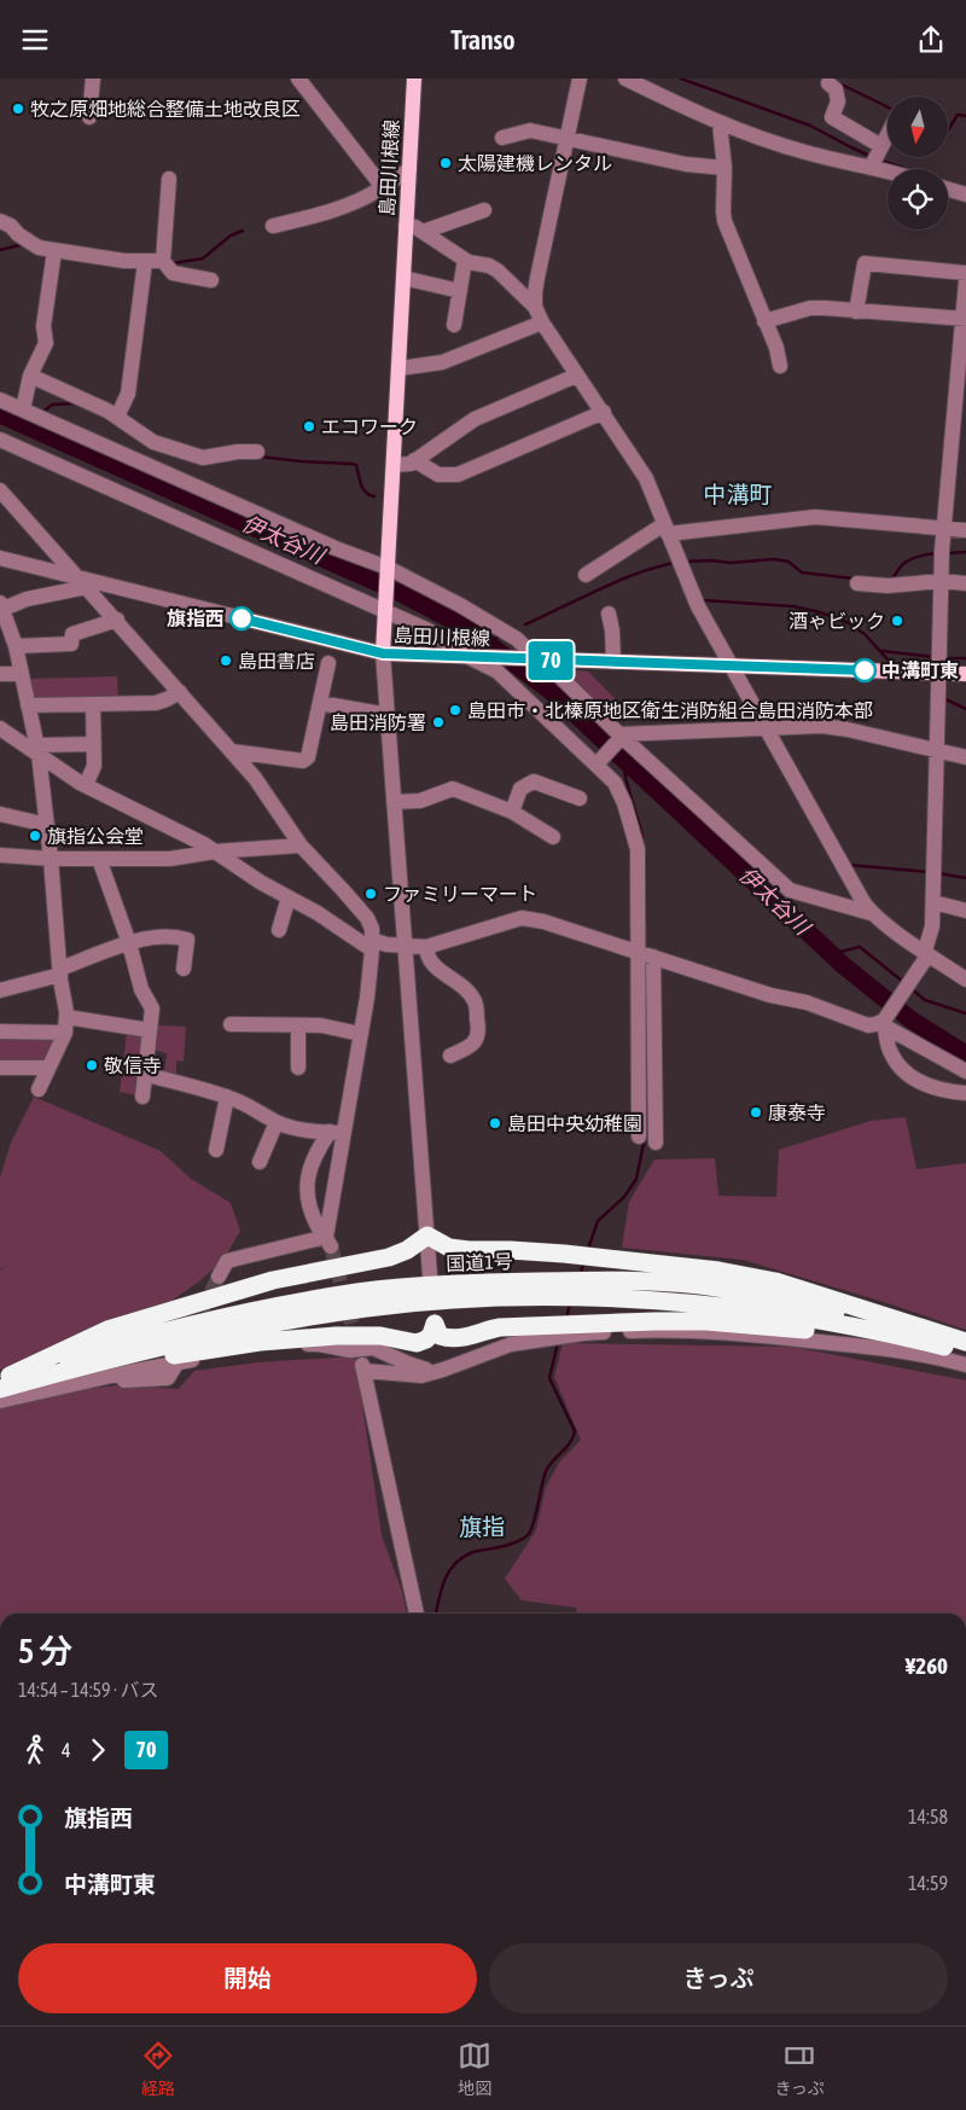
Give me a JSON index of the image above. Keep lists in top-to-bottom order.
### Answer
{
  "streets": {
    "highway": ["国道1号"],
    "main road": ["島田川根線"]
  },
  "districts": ["中溝町", "旗指"],
  "water": ["伊太谷川"],
  "places": [
    "牧之原畑地総合整備土地改良区",
    "太陽建機レンタル",
    "エコワーク",
    "旗指西",
    "酒ゃビック",
    "島田書店",
    "中溝町東",
    "島田市・北榛原地区衛生消防組合島田消防本部",
    "島田消防署",
    "旗指公会堂",
    "ファミリーマート",
    "敬信寺",
    "康泰寺",
    "島田中央幼稚園"
  ],
  "lines": ["bus line 70"],
  "north": "bottom",
  "page": {
    "header": "Transo",
    "on_map": "70",
    "heading": ["5 分", "14:54 – 14:59 · バス", "¥260"],
    "legs": ["4", "70"],
    "list": [
      {
        "name": "旗指西",
        "value": "14:58"
      },
      {
        "name": "中溝町東",
        "value": "14:59"
      }
    ],
    "buttons": ["開始", "きっぷ"],
    "tabs": ["経路", "地図", "きっぷ"]
  }
}
